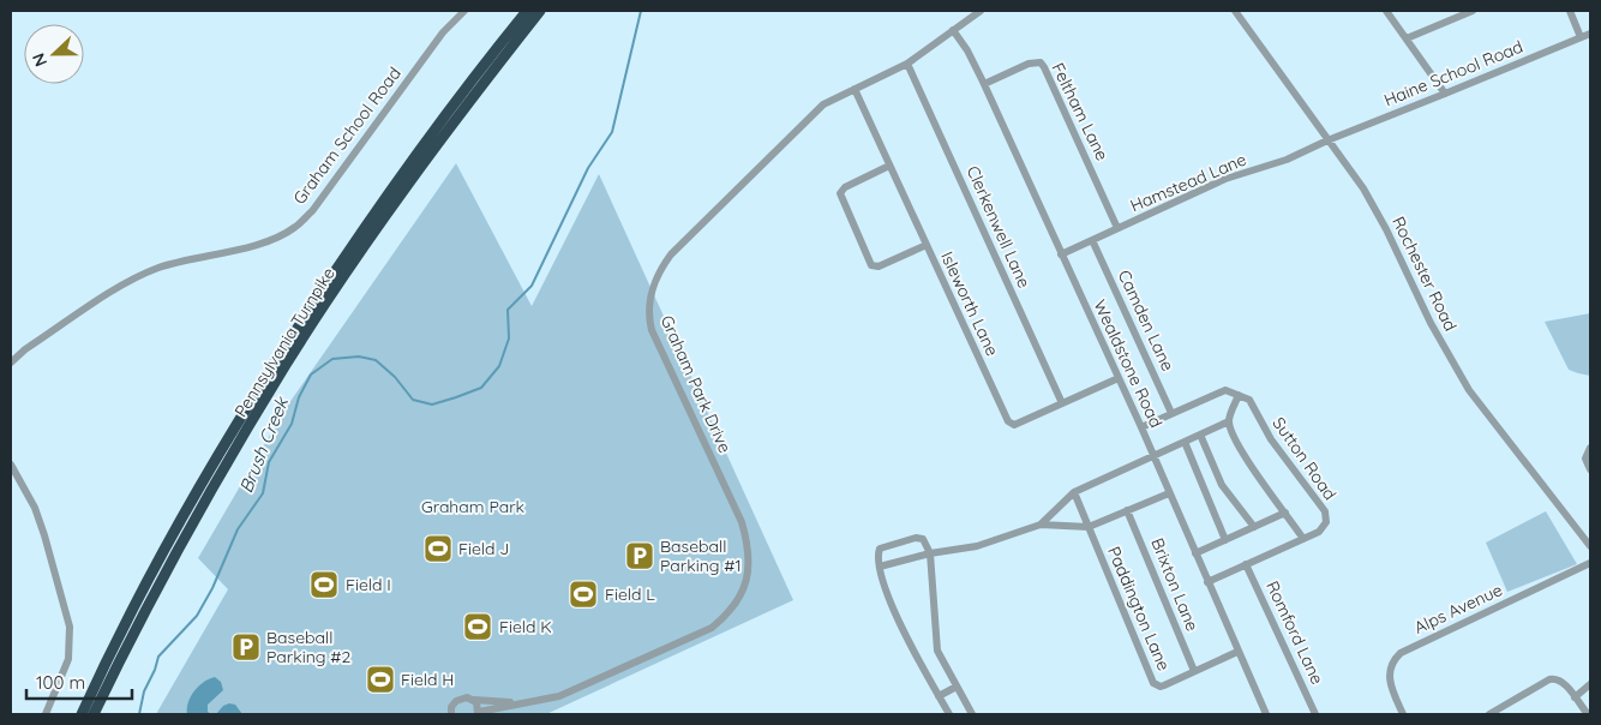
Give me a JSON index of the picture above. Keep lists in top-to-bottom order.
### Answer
{
  "streets": {
    "highway": ["Pennsylvania Turnpike"],
    "street": [
      "Haine School Road",
      "Feltham Lane",
      "Graham School Road",
      "Hamstead Lane",
      "Clerkenwell Lane",
      "Rochester Road",
      "Isleworth Lane",
      "Camden Lane",
      "Wealdstone Road",
      "Graham Park Drive",
      "Sutton Road",
      "Brixton Lane",
      "Paddington Lane",
      "Alps Avenue",
      "Romford Lane"
    ]
  },
  "crossings": [
    ["Haine School Road", "Hamstead Lane"],
    ["Haine School Road", "Rochester Road"],
    ["Feltham Lane", "Hamstead Lane"],
    ["Feltham Lane", "Wealdstone Road"],
    ["Hamstead Lane", "Rochester Road"],
    ["Hamstead Lane", "Camden Lane"],
    ["Hamstead Lane", "Wealdstone Road"],
    ["Clerkenwell Lane", "Isleworth Lane"],
    ["Clerkenwell Lane", "Graham Park Drive"],
    ["Isleworth Lane", "Wealdstone Road"],
    ["Isleworth Lane", "Graham Park Drive"],
    ["Wealdstone Road", "Graham Park Drive"],
    ["Wealdstone Road", "Sutton Road"],
    ["Wealdstone Road", "Paddington Lane"],
    ["Sutton Road", "Romford Lane"],
    ["Brixton Lane", "Paddington Lane"]
  ],
  "water": ["Brush Creek"],
  "parks": ["Graham Park"],
  "places": {
    "sports": [
      "Field J",
      "Field I",
      "Field L",
      "Field K",
      "Field H"
    ],
    "parking": ["Baseball Parking #1", "Baseball Parking #2"]
  },
  "scale_bar": "100 m",
  "north": "left"
}
